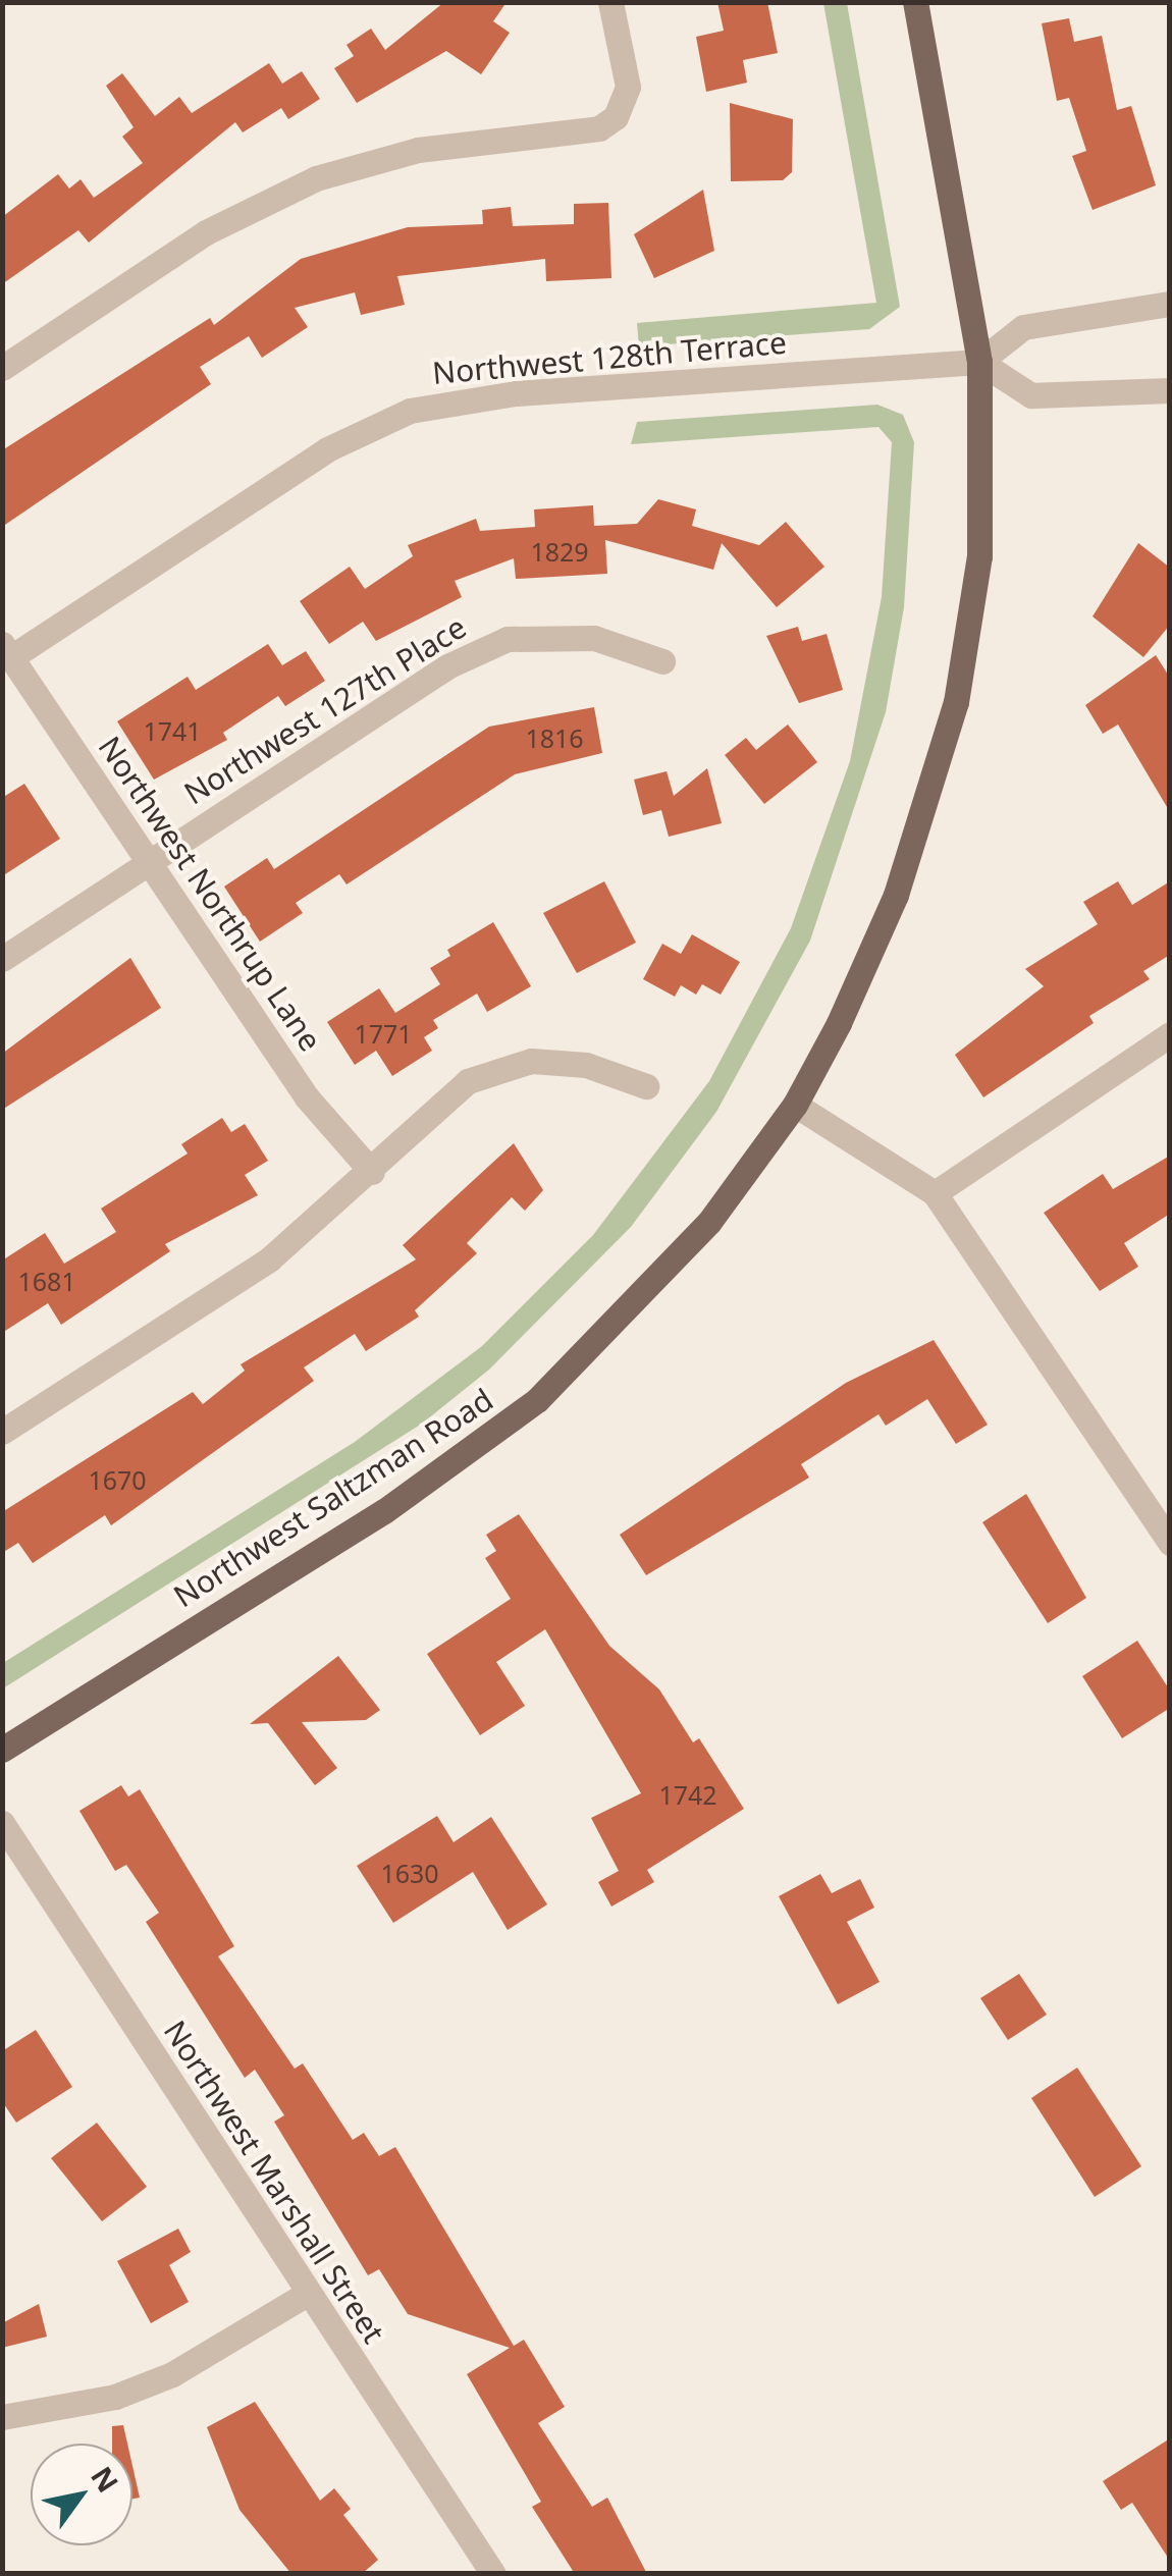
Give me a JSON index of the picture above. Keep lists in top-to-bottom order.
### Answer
{
  "streets": {
    "main road": ["Northwest Saltzman Road"],
    "street": [
      "Northwest 128th Terrace",
      "Northwest 127th Place",
      "Northwest Northrup Lane",
      "Northwest Marshall Street"
    ]
  },
  "crossings": [
    ["Northwest 128th Terrace", "Northwest Northrup Lane"],
    ["Northwest 128th Terrace", "Northwest Saltzman Road"],
    ["Northwest 127th Place", "Northwest Northrup Lane"]
  ],
  "house_numbers": [
    "1829",
    "1741",
    "1816",
    "1771",
    "1681",
    "1670",
    "1742",
    "1630"
  ],
  "north": "top right"
}
